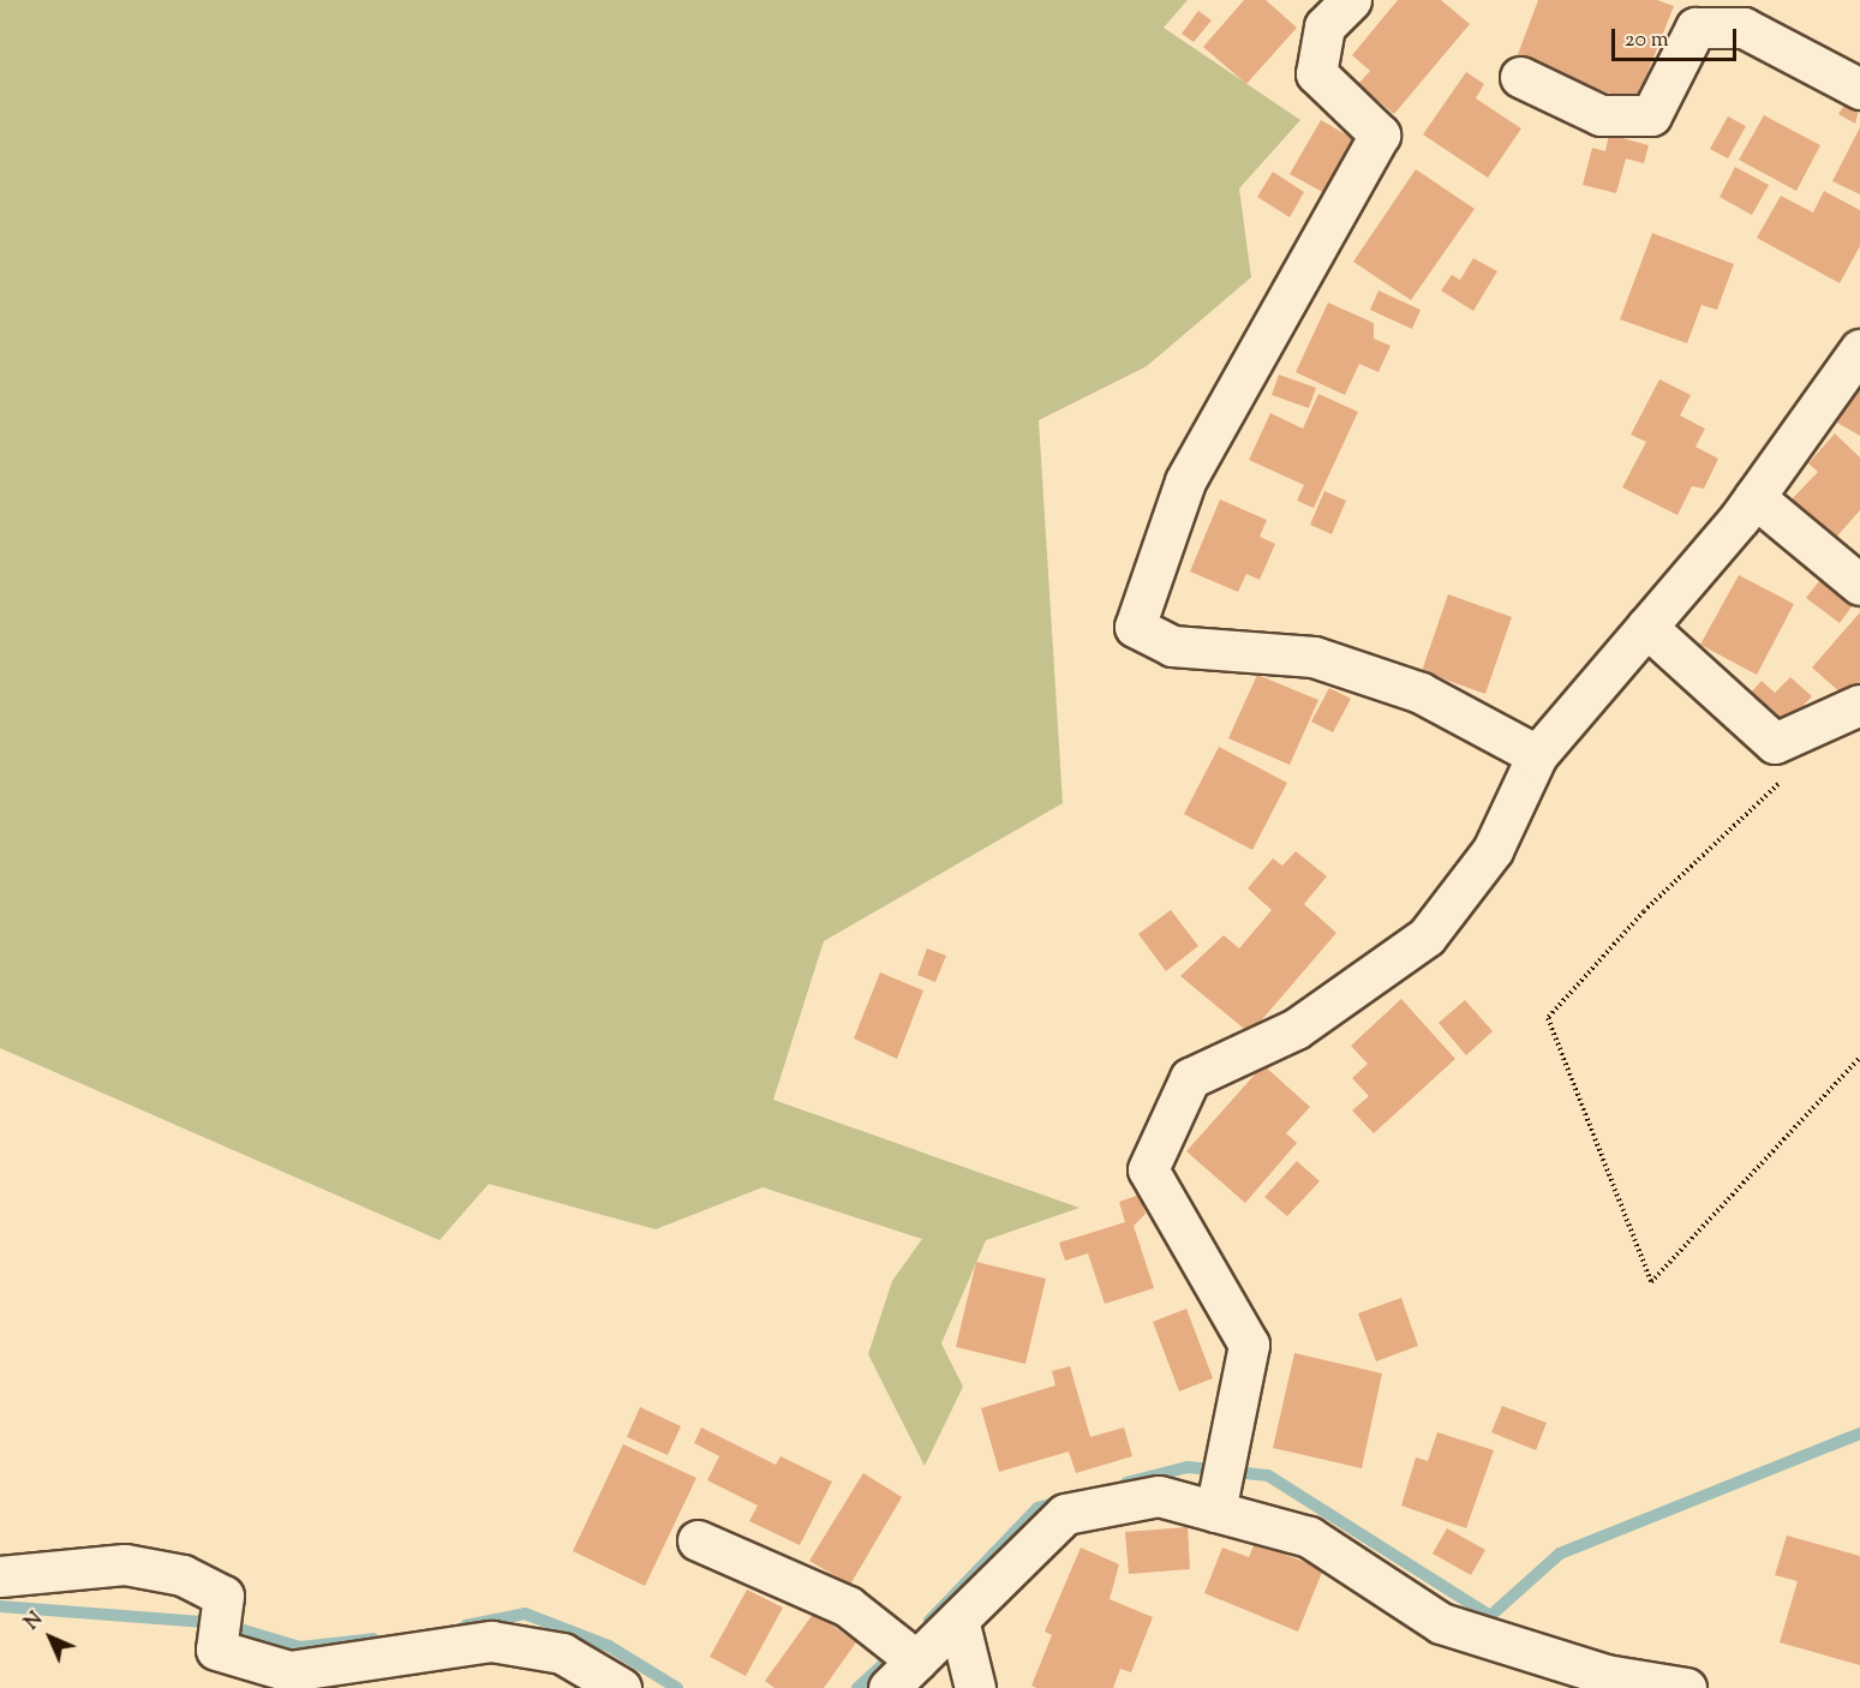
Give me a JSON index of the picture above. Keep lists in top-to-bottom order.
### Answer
{
  "scale_bar": "20 m",
  "north": "top left"
}
